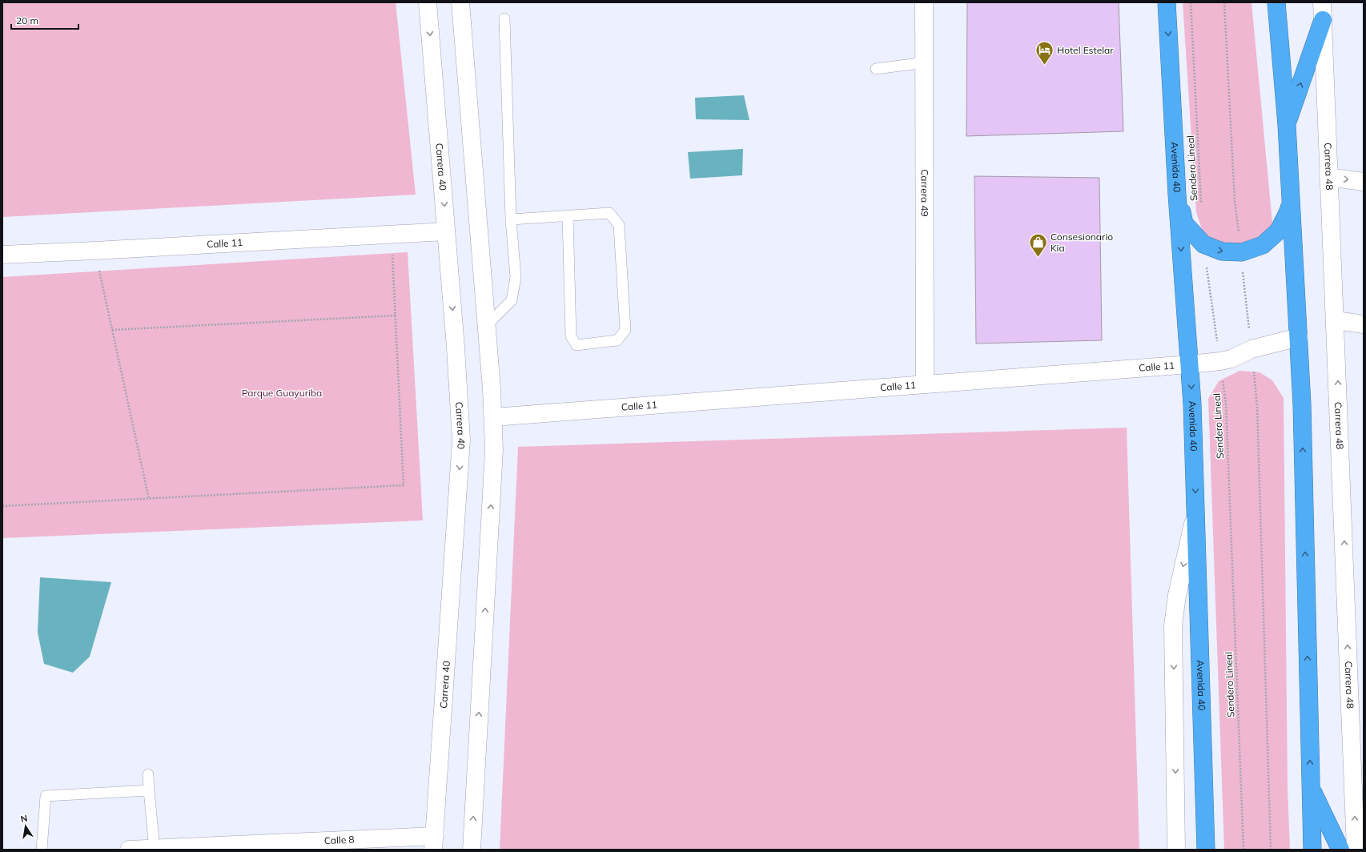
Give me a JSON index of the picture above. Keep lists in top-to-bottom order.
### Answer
{
  "streets": {
    "highway": ["Avenida 40"],
    "street": [
      "Carrera 48",
      "Carrera 40",
      "Carrera 49",
      "Calle 11",
      "Calle 8"
    ],
    "path": ["Sendero Lineal"]
  },
  "crossings": [
    ["Avenida 40", "Calle 11"],
    ["Carrera 40", "Calle 11"],
    ["Carrera 40", "Calle 8"],
    ["Sendero Lineal", "Calle 11"],
    ["Carrera 49", "Calle 11"]
  ],
  "one_way": ["Carrera 48"],
  "parks": ["Parque Guayuriba"],
  "places": {
    "hotel": ["Hotel Estelar"],
    "shop": ["Consesionario Kia"]
  },
  "scale_bar": "20 m",
  "north": "top"
}
